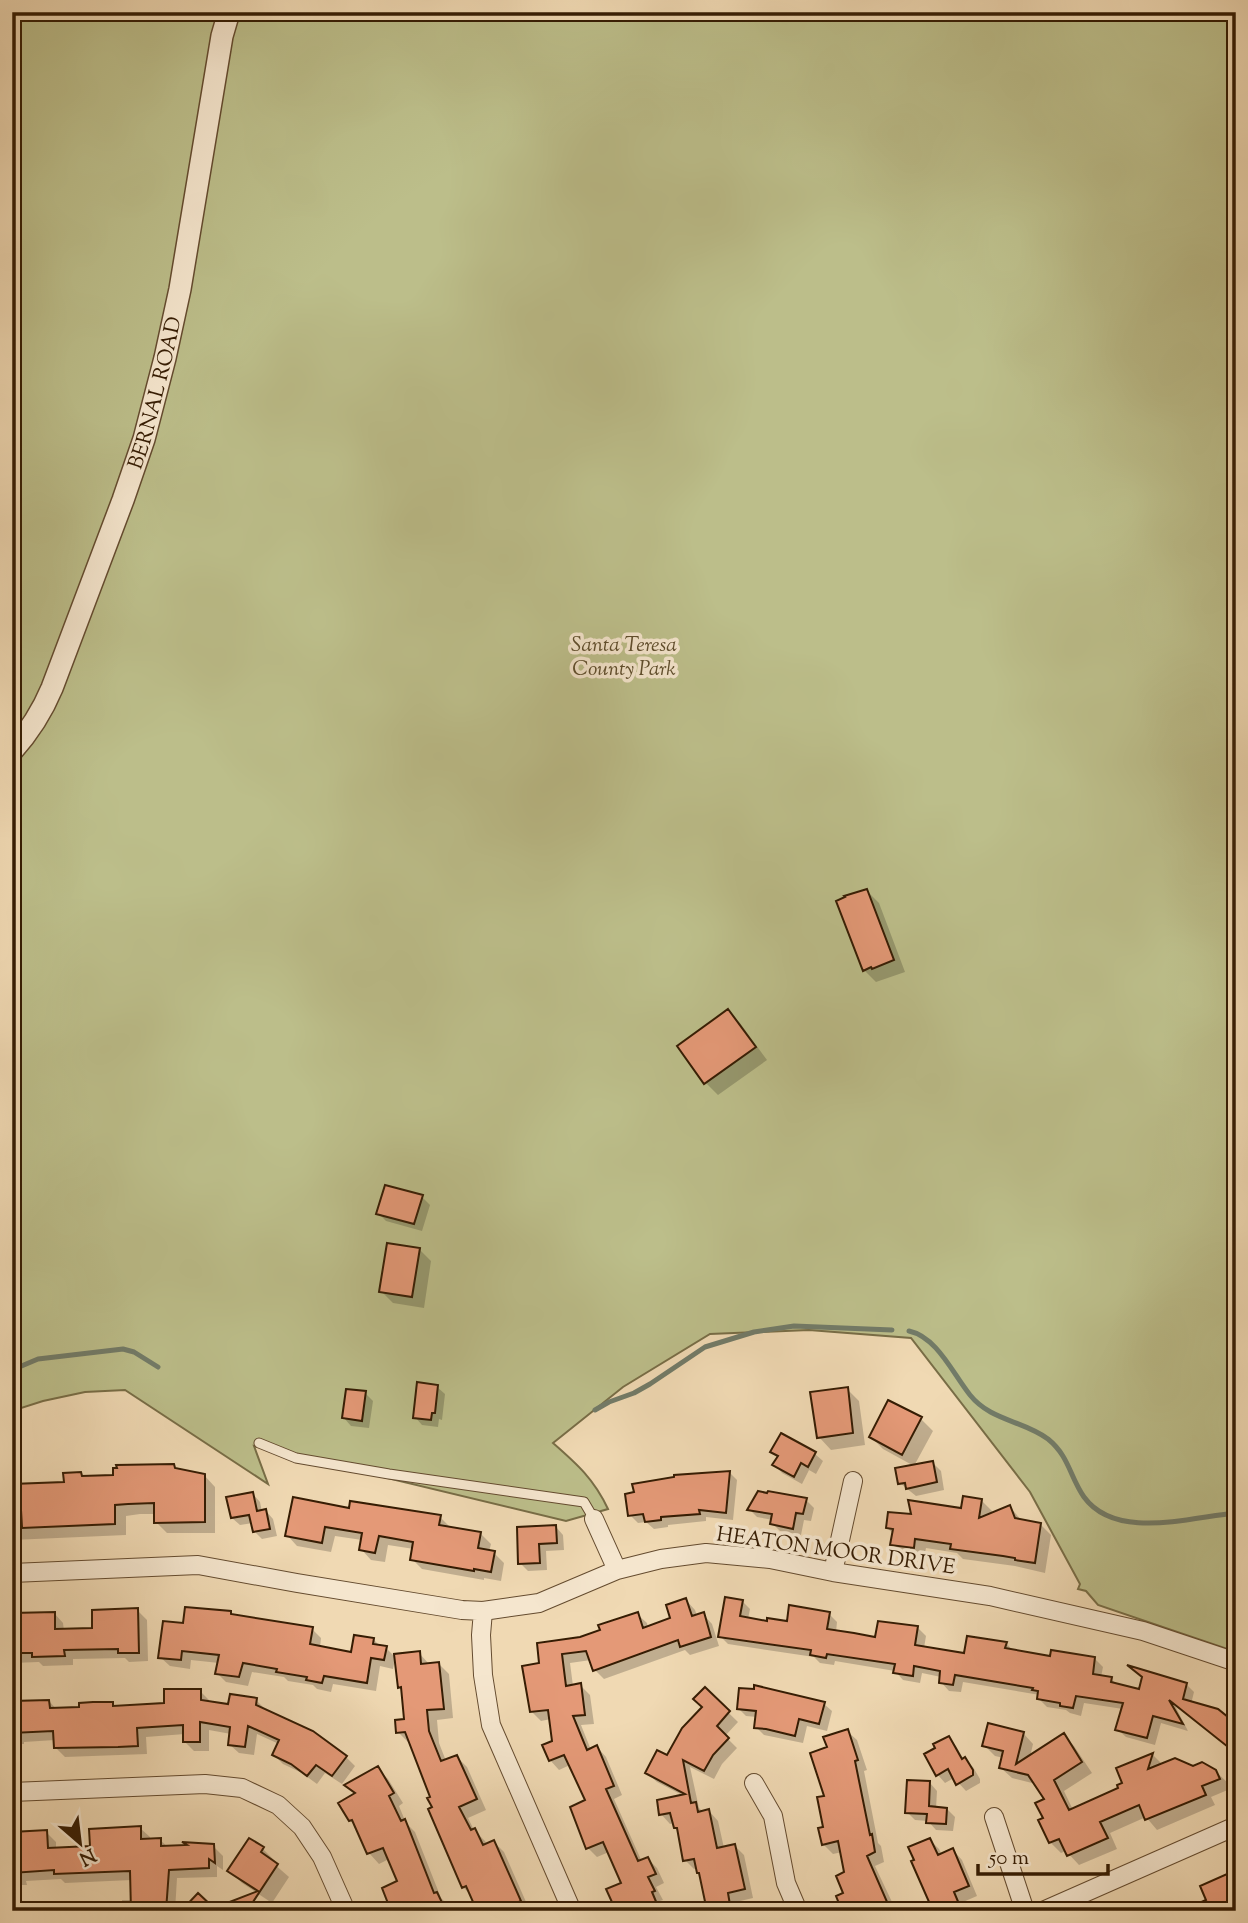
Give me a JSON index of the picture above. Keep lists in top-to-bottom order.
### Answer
{
  "streets": {
    "street": ["BERNAL ROAD", "HEATON MOOR DRIVE"]
  },
  "parks": ["Santa Teresa County Park"],
  "scale_bar": "50 m",
  "north": "bottom right"
}
